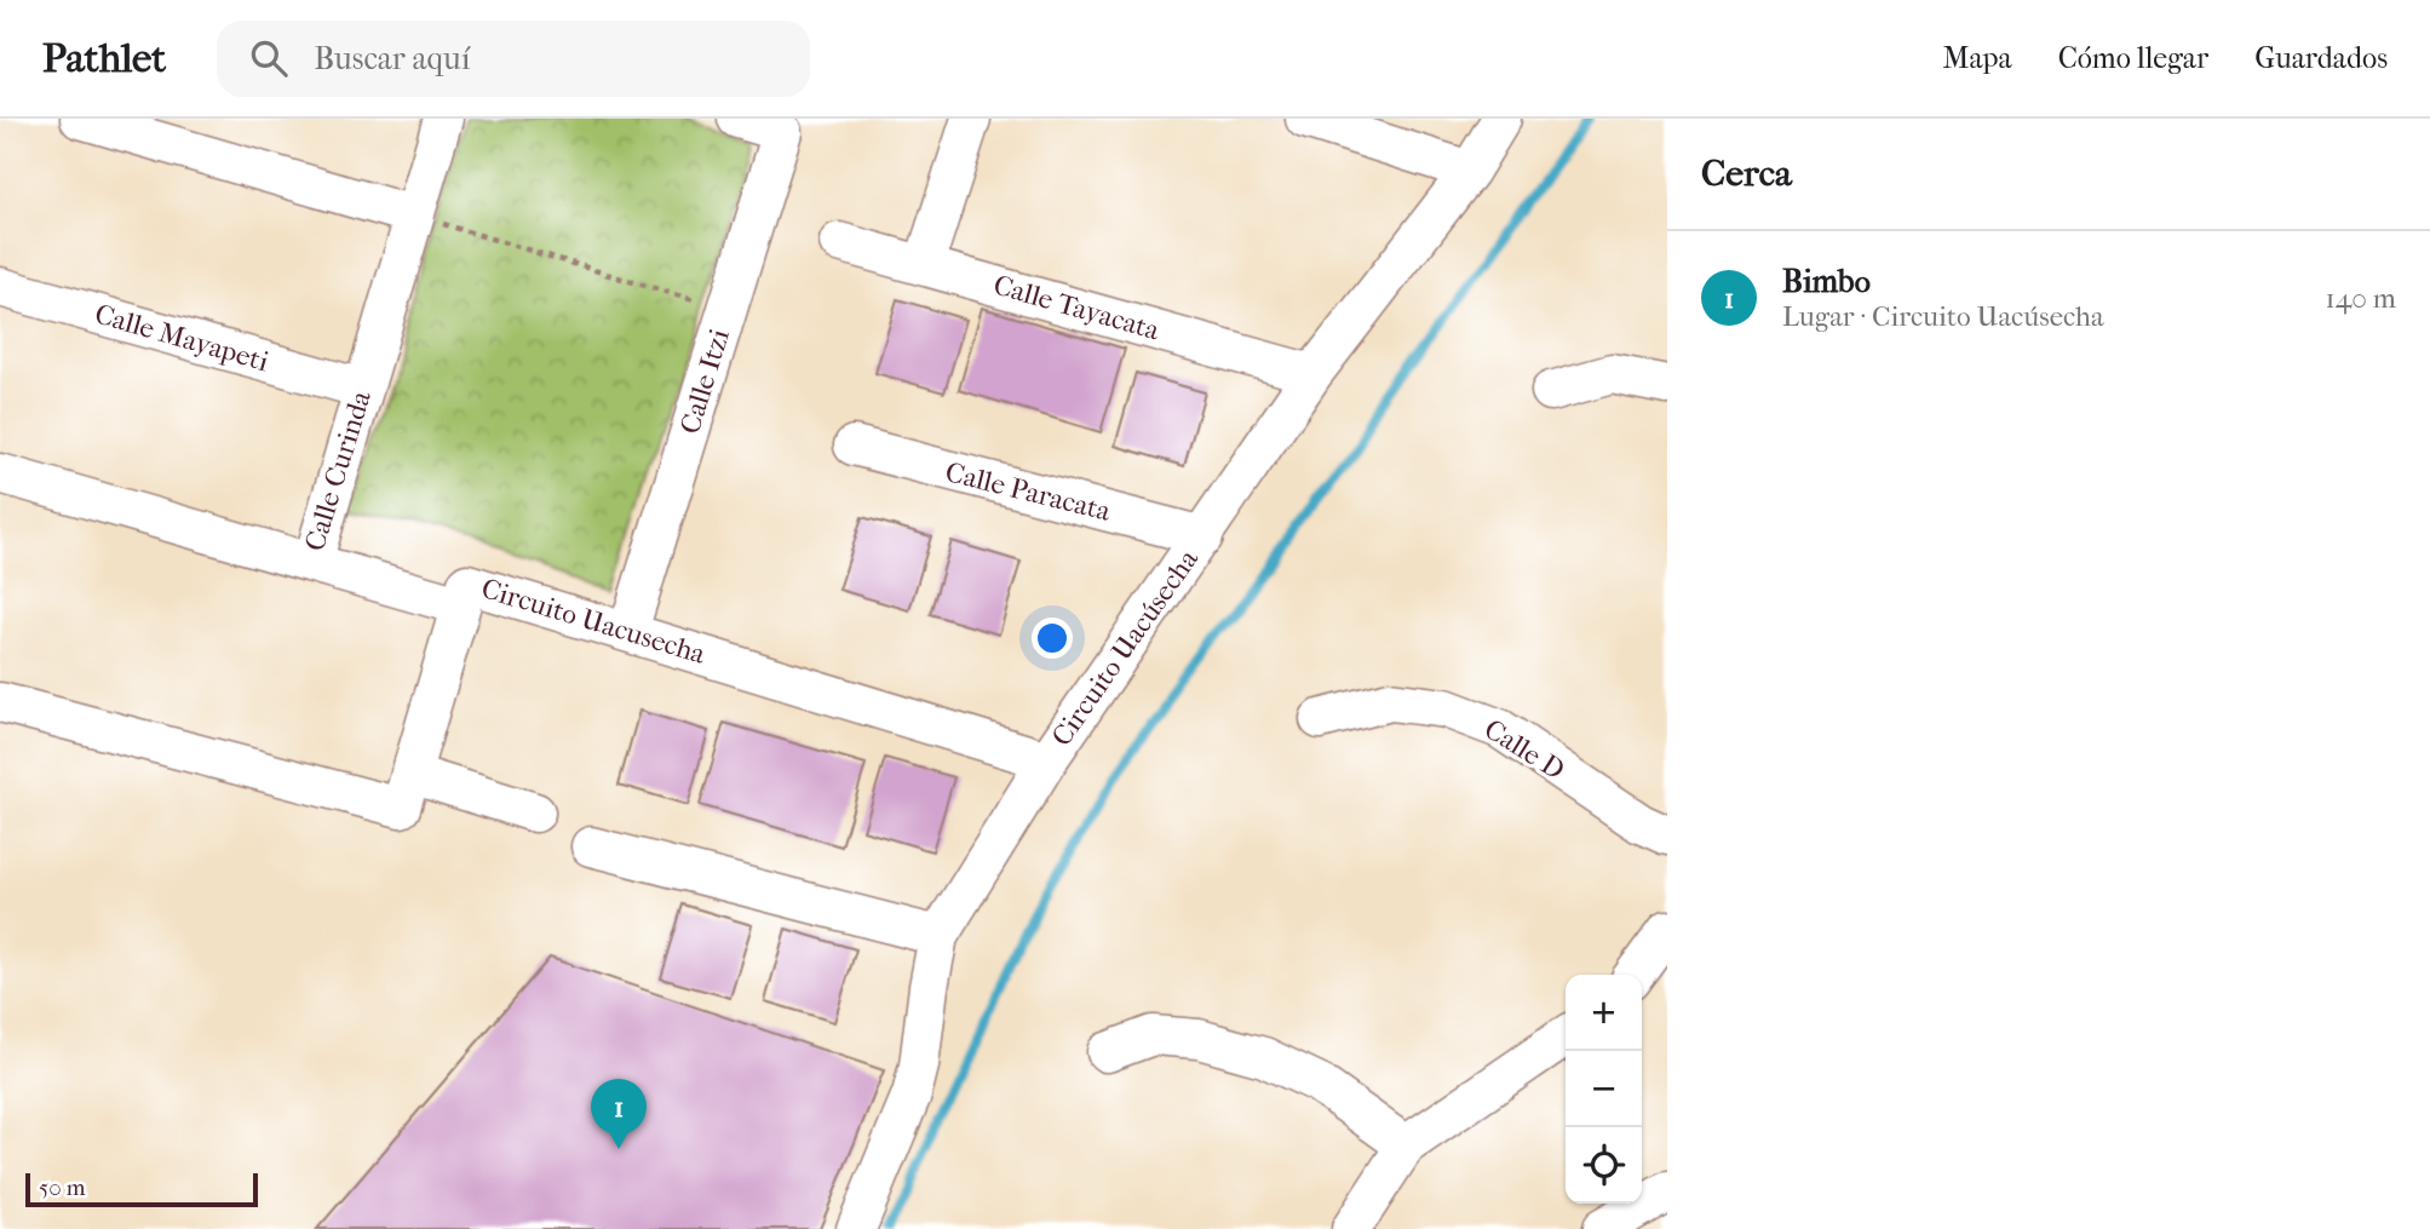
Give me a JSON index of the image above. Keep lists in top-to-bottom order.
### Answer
{
  "streets": {
    "street": [
      "Calle Tayacata",
      "Calle Mayapeti",
      "Calle Itzi",
      "Calle Curinda",
      "Calle Paracata",
      "Circuito Uacusecha",
      "Circuito Uacúsecha",
      "Calle D"
    ]
  },
  "crossings": [
    ["Calle Tayacata", "Circuito Uacúsecha"],
    ["Calle Mayapeti", "Calle Curinda"],
    ["Calle Itzi", "Circuito Uacusecha"],
    ["Calle Paracata", "Circuito Uacúsecha"],
    ["Circuito Uacusecha", "Circuito Uacúsecha"]
  ],
  "scale_bar": "50 m",
  "page": {
    "header": "Pathlet",
    "search": "Buscar aquí",
    "nav": ["Mapa", "Cómo llegar", "Guardados"],
    "heading": "Cerca",
    "list": [
      {
        "mark": "1",
        "name": "Bimbo",
        "note": "Lugar · Circuito Uacúsecha",
        "value": "140 m"
      }
    ],
    "map_buttons": ["+", "−"],
    "pins": "1",
    "scale": "50 m"
  }
}
